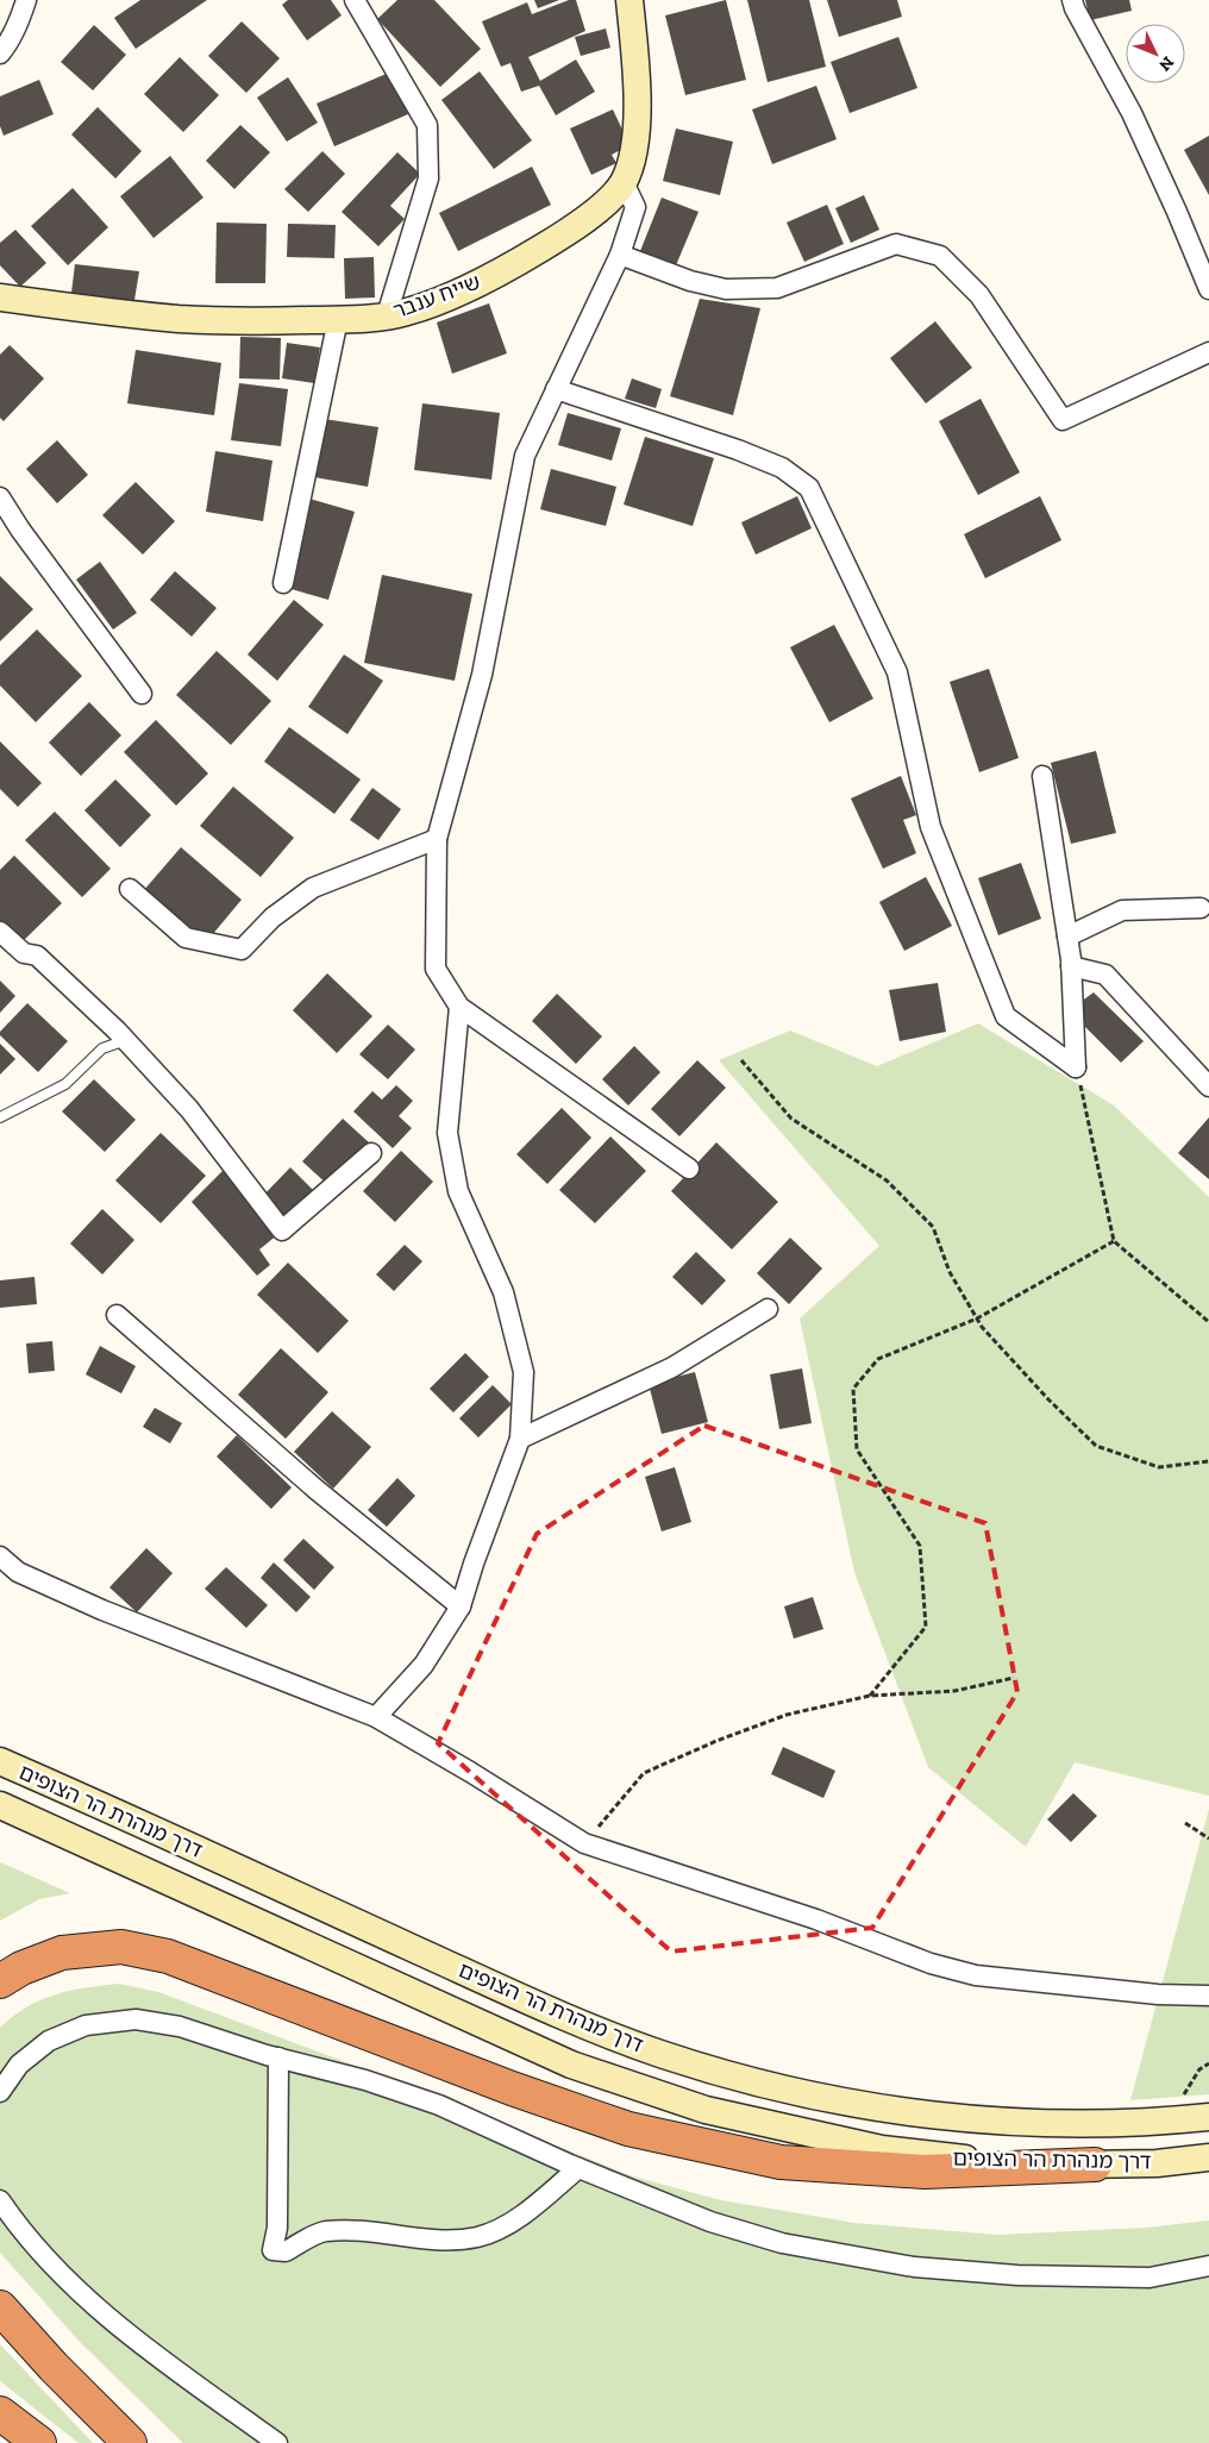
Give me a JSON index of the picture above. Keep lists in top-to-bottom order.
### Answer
{
  "streets": {
    "main road": ["שייח ענבר", "דרך מנהרת הר הצופים"]
  },
  "north": "bottom right"
}
